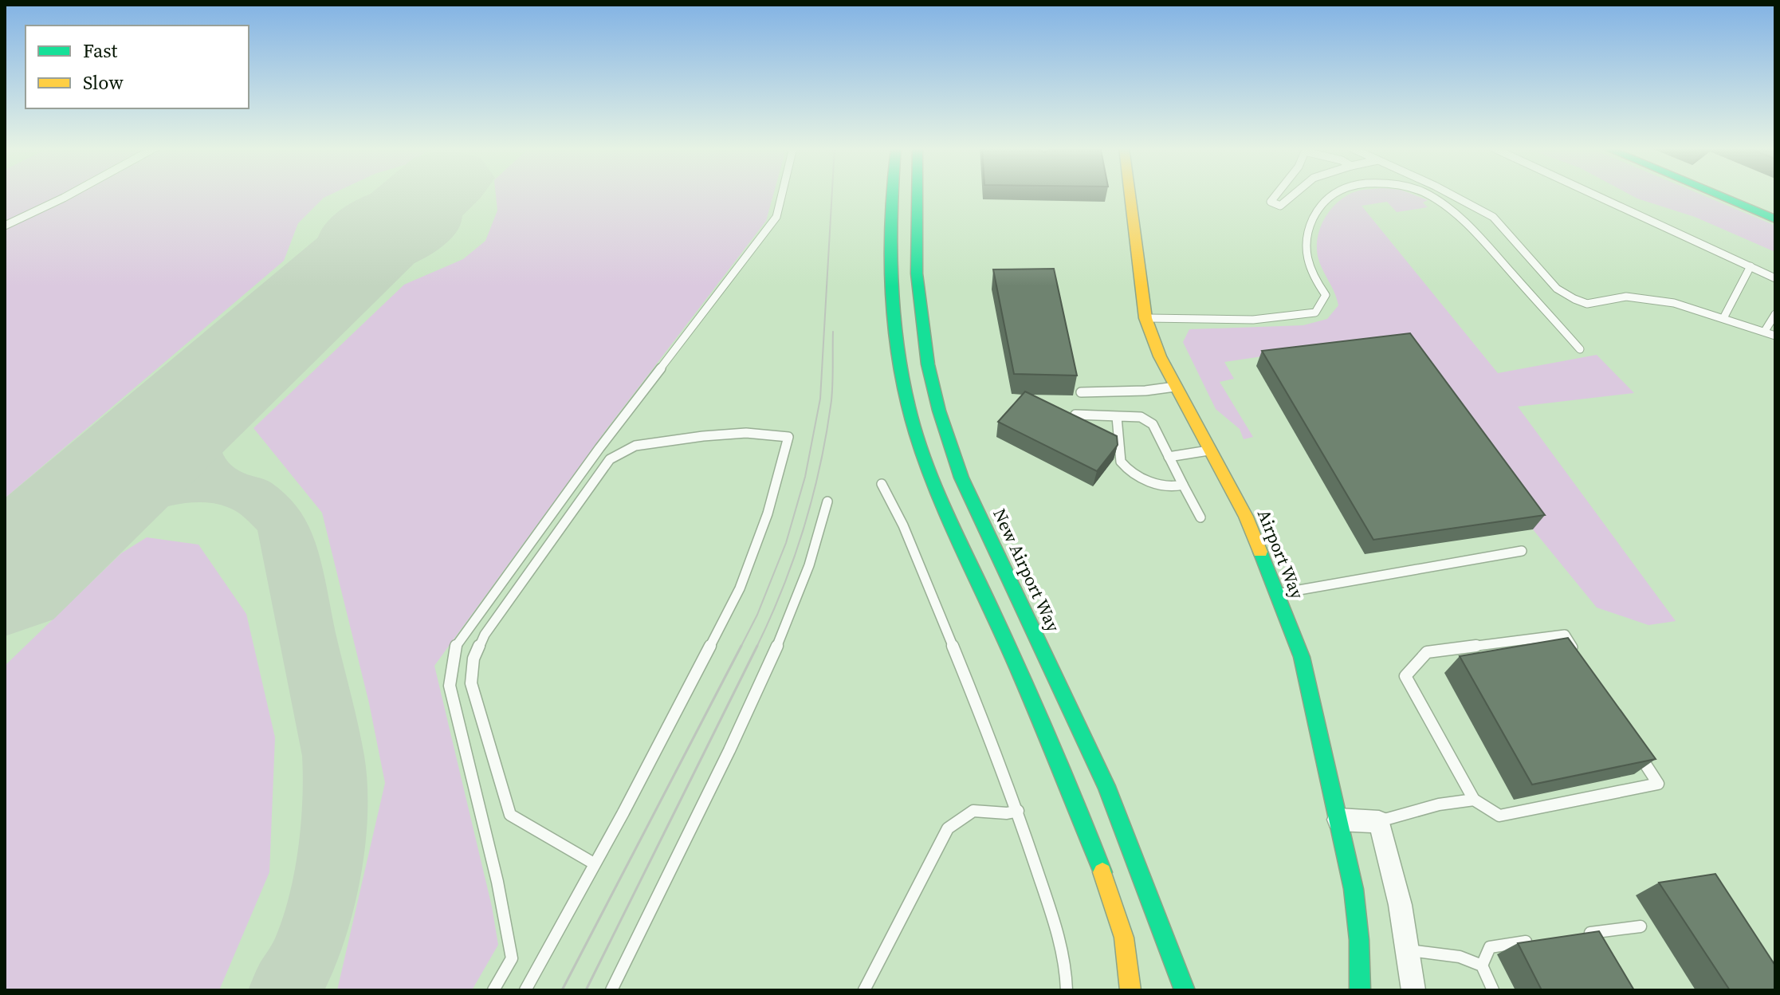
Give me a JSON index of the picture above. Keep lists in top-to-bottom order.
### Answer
{
  "streets": {
    "main road": ["Airport Way", "New Airport Way"]
  },
  "legend": ["Fast", "Slow"]
}
